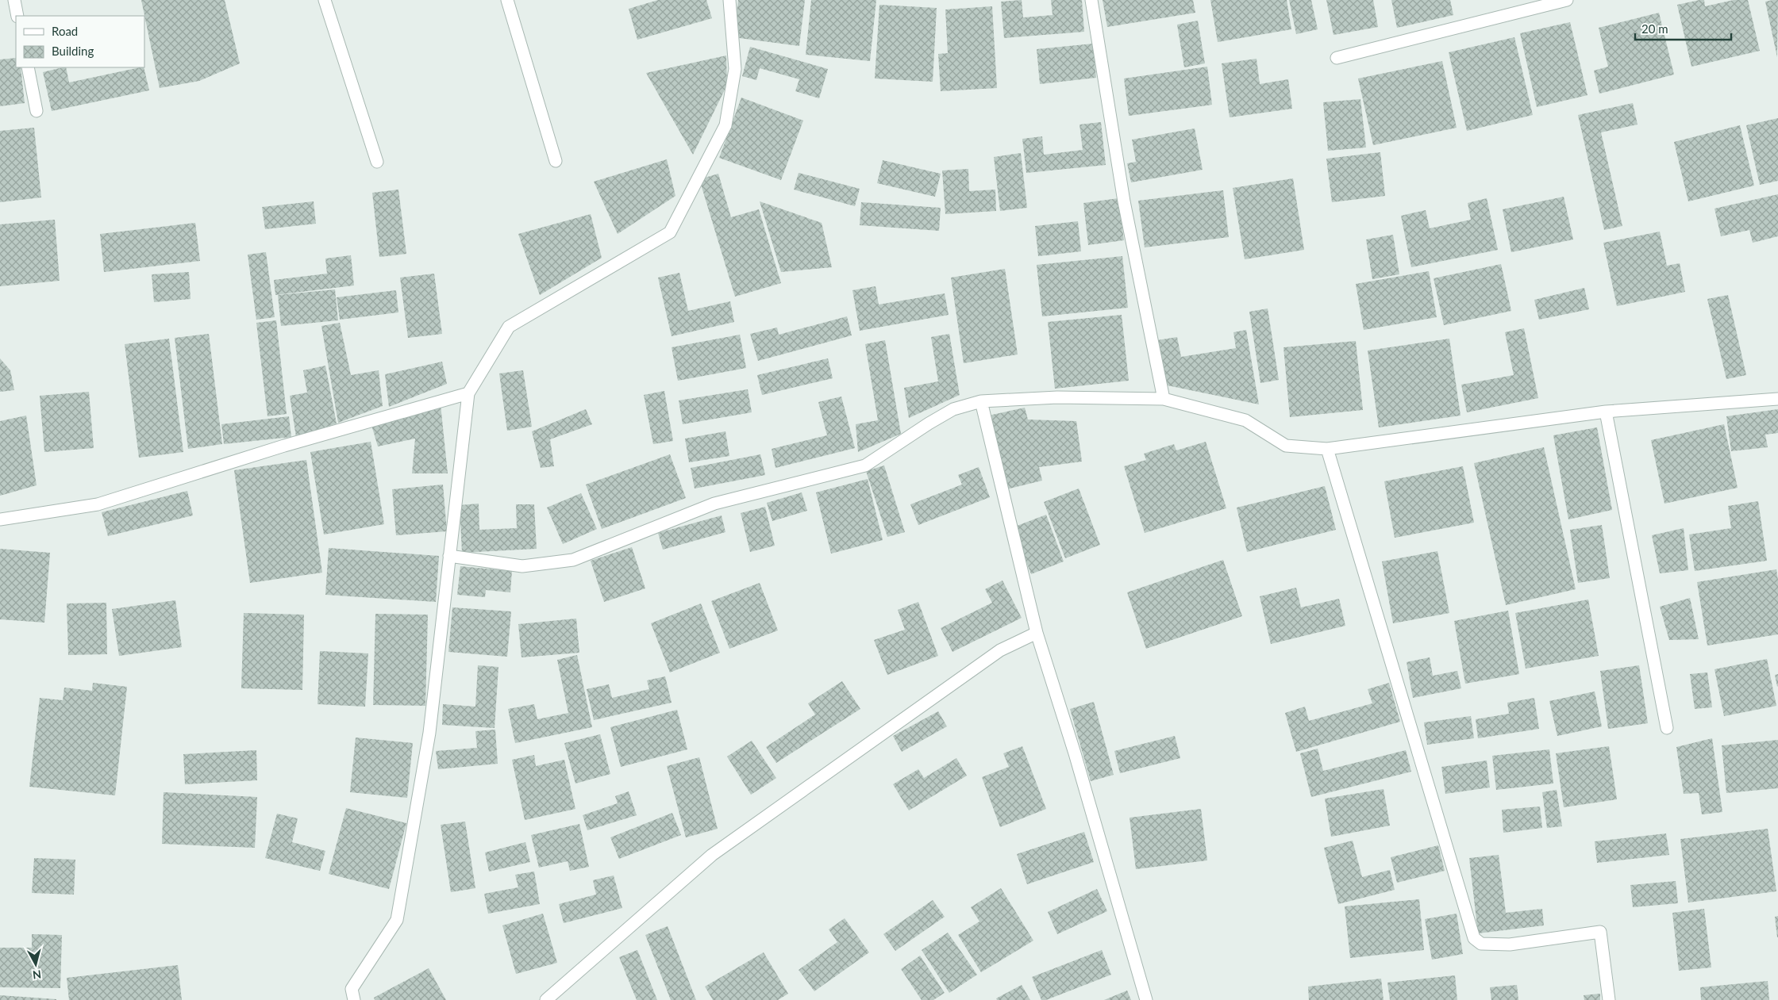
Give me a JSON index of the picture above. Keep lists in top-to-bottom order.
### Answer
{
  "legend": ["Road", "Building"],
  "scale_bar": "20 m",
  "north": "bottom"
}
